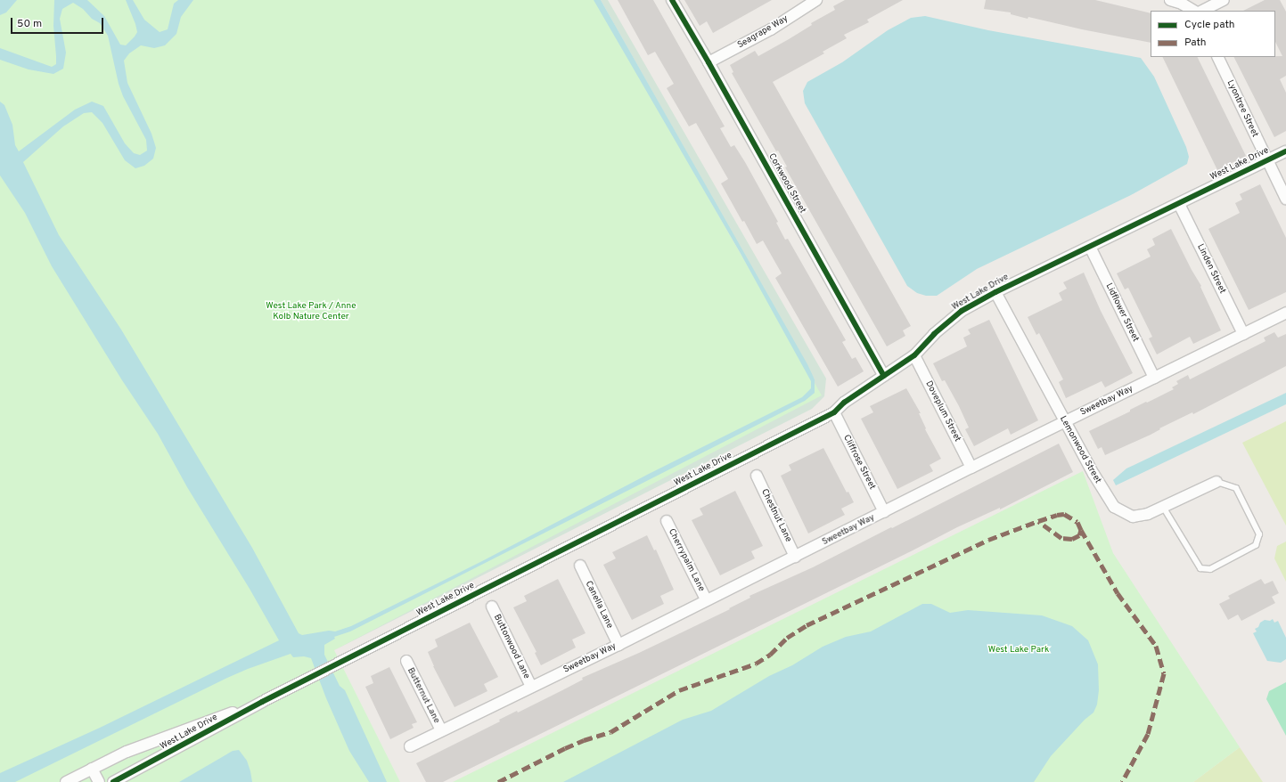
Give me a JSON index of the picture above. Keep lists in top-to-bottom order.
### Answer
{
  "streets": {
    "street": [
      "Seagrape Way",
      "Lyontree Street",
      "West Lake Drive",
      "Corkwood Street",
      "Linden Street",
      "Lidflower Street",
      "Sweetbay Way",
      "Doveplum Street",
      "Lemonwood Street",
      "Cliffrose Street",
      "Chestnut Lane",
      "Cherrypalm Lane",
      "Canella Lane",
      "Buttonwood Lane",
      "Butternut Lane"
    ]
  },
  "crossings": [
    ["Seagrape Way", "Corkwood Street"],
    ["Lyontree Street", "West Lake Drive"],
    ["West Lake Drive", "Corkwood Street"],
    ["West Lake Drive", "Linden Street"],
    ["West Lake Drive", "Lidflower Street"],
    ["West Lake Drive", "Doveplum Street"],
    ["West Lake Drive", "Lemonwood Street"],
    ["West Lake Drive", "Cliffrose Street"],
    ["Linden Street", "Sweetbay Way"],
    ["Lidflower Street", "Sweetbay Way"],
    ["Sweetbay Way", "Doveplum Street"],
    ["Sweetbay Way", "Lemonwood Street"],
    ["Sweetbay Way", "Cliffrose Street"],
    ["Sweetbay Way", "Chestnut Lane"],
    ["Sweetbay Way", "Cherrypalm Lane"],
    ["Sweetbay Way", "Canella Lane"],
    ["Sweetbay Way", "Buttonwood Lane"],
    ["Sweetbay Way", "Butternut Lane"]
  ],
  "parks": ["West Lake Park / Anne Kolb Nature Center", "West Lake Park"],
  "legend": ["Cycle path", "Path"],
  "scale_bar": "50 m"
}
